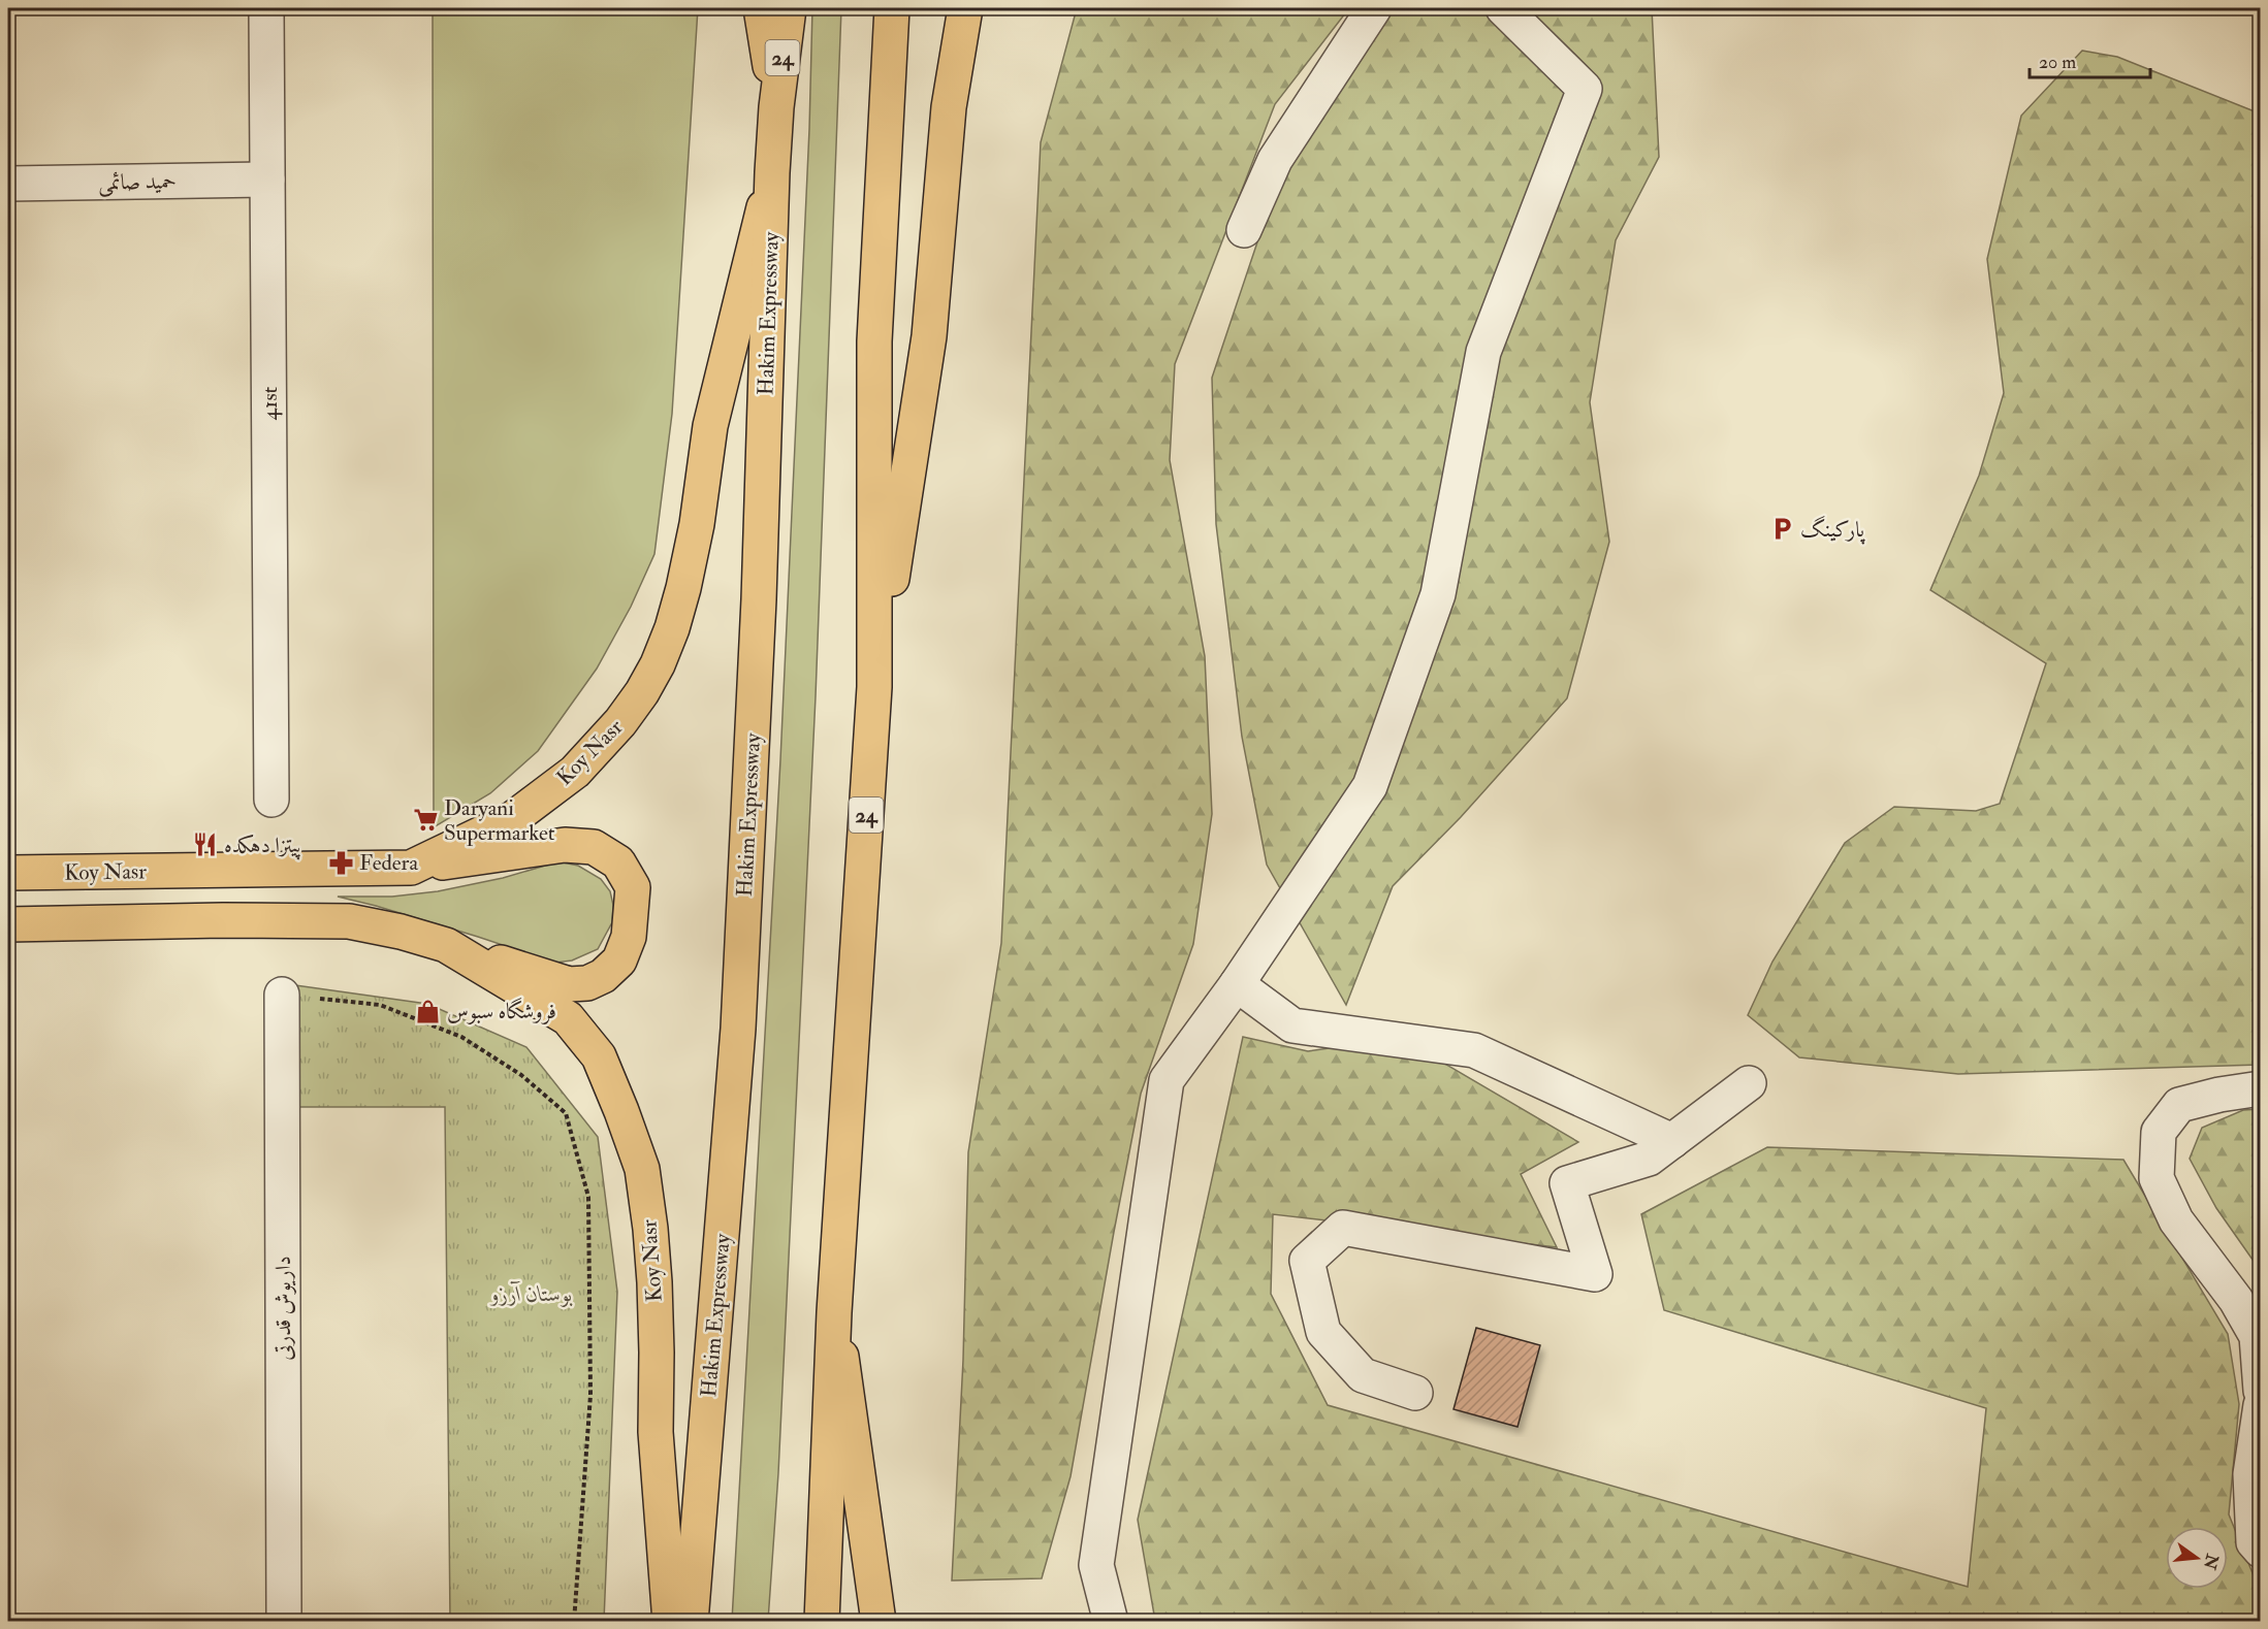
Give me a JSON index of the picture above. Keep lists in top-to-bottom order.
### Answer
{
  "streets": {
    "main road": ["24", "Hakim Expressway", "Koy Nasr"],
    "street": ["حمید صائمی", "41st", "داریوش قدرتی"]
  },
  "crossings": [
    ["حمید صائمی", "41st"],
    ["Hakim Expressway", "Koy Nasr"]
  ],
  "parks": ["بوستان آرزو"],
  "places": {
    "parking": ["پارکینگ"],
    "supermarket": ["Daryani Supermarket"],
    "restaurant": ["پیتزا دهکده"],
    "pharmacy": ["Federa"],
    "shop": ["فروشگاه سبوس"]
  },
  "scale_bar": "20 m",
  "north": "right"
}
